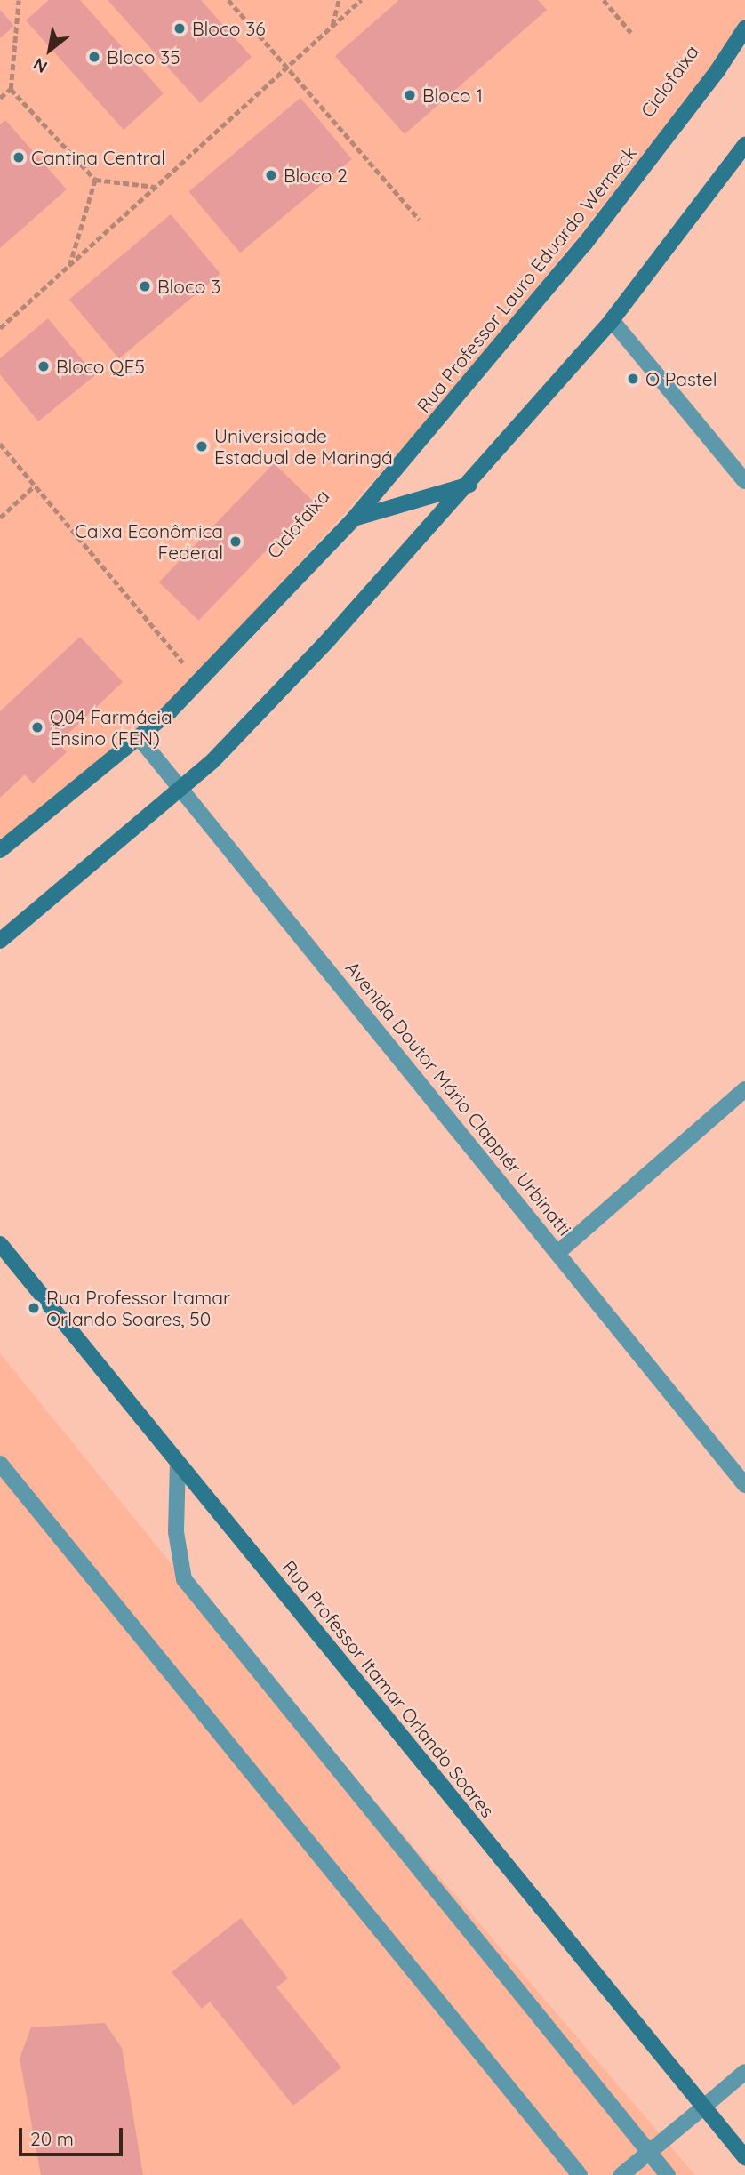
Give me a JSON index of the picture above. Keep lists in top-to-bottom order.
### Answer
{
  "streets": {
    "main road": ["Rua Professor Lauro Eduardo Werneck", "Rua Professor Itamar Orlando Soares"],
    "street": ["Avenida Doutor Mário Clappiér Urbinatti"]
  },
  "crossings": [
    ["Rua Professor Lauro Eduardo Werneck", "Avenida Doutor Mário Clappiér Urbinatti"]
  ],
  "places": [
    "Bloco 36",
    "Bloco 35",
    "Bloco 1",
    "Cantina Central",
    "Bloco 2",
    "Bloco 3",
    "Bloco QE5",
    "O Pastel",
    "Universidade Estadual de Maringá",
    "Caixa Econômica Federal",
    "Q04 Farmácia Ensino (FEN)",
    "Rua Professor Itamar Orlando Soares, 50"
  ],
  "scale_bar": "20 m",
  "north": "bottom left"
}
